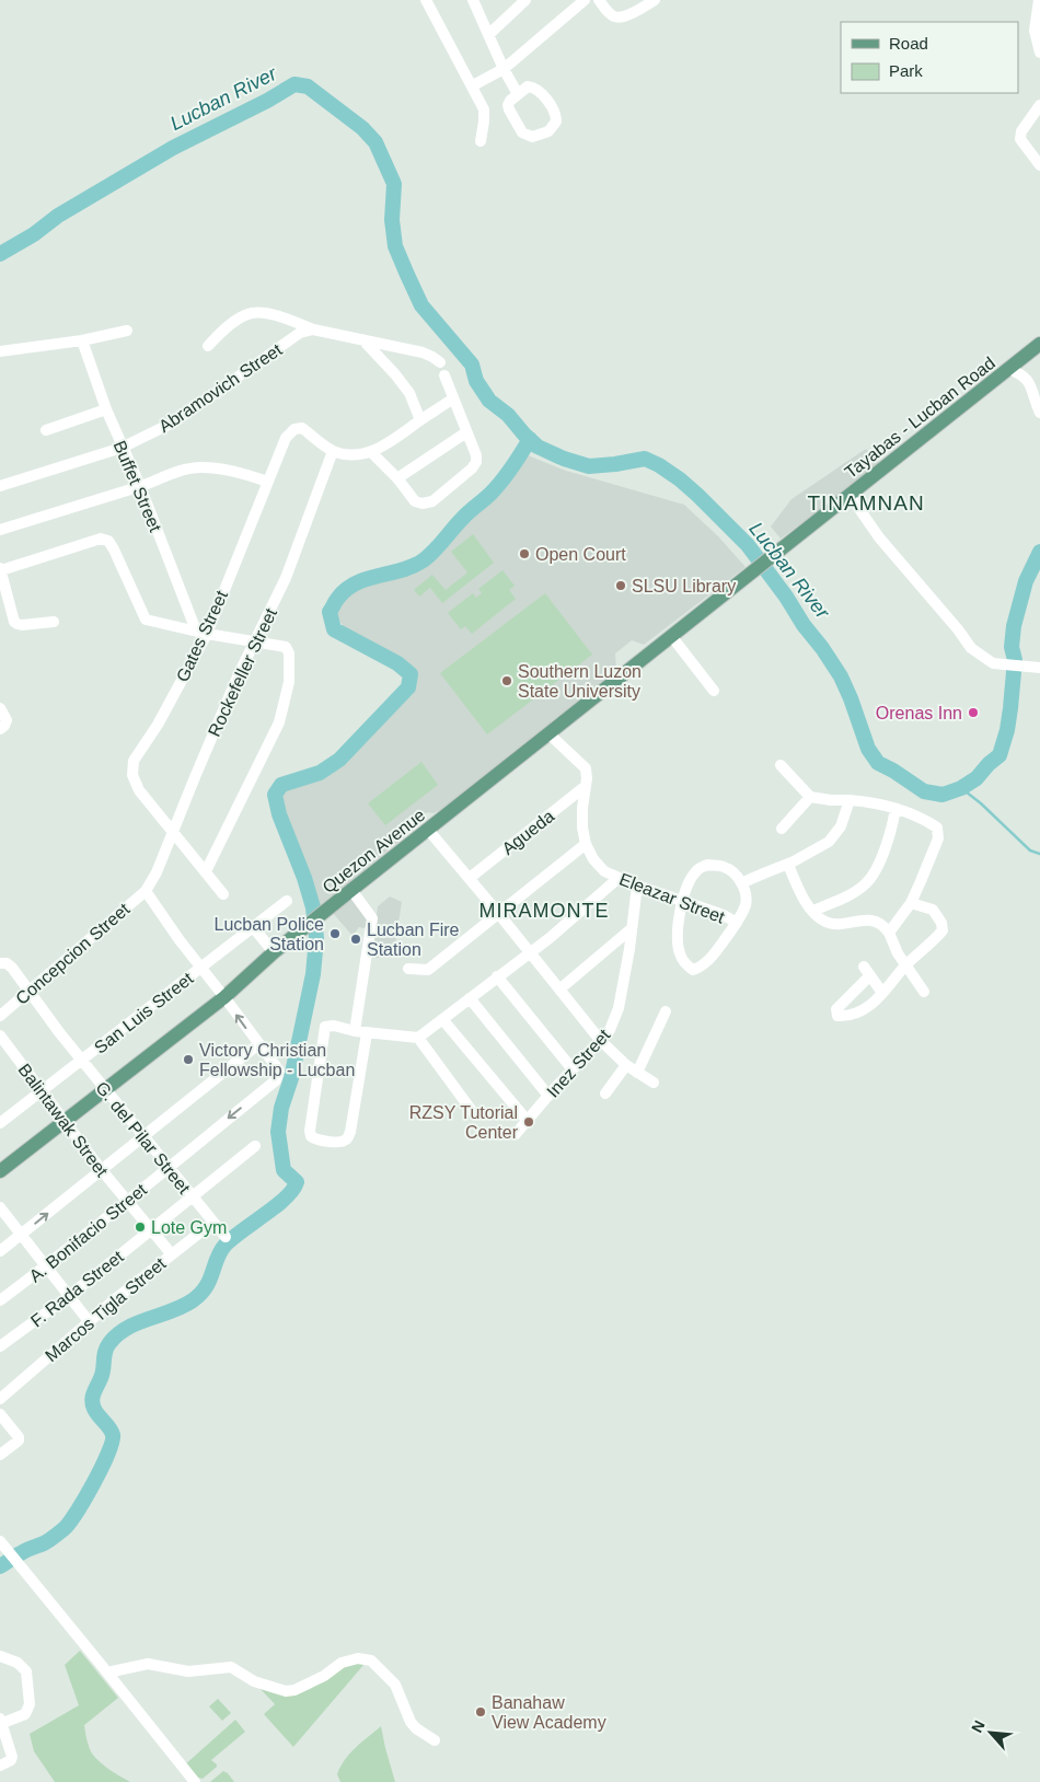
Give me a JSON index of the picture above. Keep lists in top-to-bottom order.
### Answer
{
  "streets": {
    "main road": ["Tayabas - Lucban Road", "Quezon Avenue"],
    "street": [
      "Abramovich Street",
      "Buffet Street",
      "Gates Street",
      "Rockefeller Street",
      "Agueda",
      "Eleazar Street",
      "Concepcion Street",
      "San Luis Street",
      "Inez Street",
      "Balintawak Street",
      "G. del Pilar Street",
      "A. Bonifacio Street",
      "F. Rada Street",
      "Marcos Tigla Street"
    ]
  },
  "crossings": [
    ["Abramovich Street", "Buffet Street"],
    ["Tayabas - Lucban Road", "Quezon Avenue"],
    ["Buffet Street", "Gates Street"],
    ["Gates Street", "Rockefeller Street"],
    ["Rockefeller Street", "Concepcion Street"],
    ["Agueda", "Eleazar Street"],
    ["Quezon Avenue", "Eleazar Street"],
    ["Quezon Avenue", "Balintawak Street"],
    ["Quezon Avenue", "G. del Pilar Street"],
    ["Eleazar Street", "Inez Street"],
    ["Concepcion Street", "G. del Pilar Street"],
    ["San Luis Street", "Balintawak Street"],
    ["San Luis Street", "G. del Pilar Street"],
    ["Balintawak Street", "A. Bonifacio Street"],
    ["Balintawak Street", "F. Rada Street"],
    ["Balintawak Street", "Marcos Tigla Street"],
    ["G. del Pilar Street", "A. Bonifacio Street"],
    ["G. del Pilar Street", "F. Rada Street"],
    ["G. del Pilar Street", "Marcos Tigla Street"]
  ],
  "districts": ["TINAMNAN", "MIRAMONTE"],
  "water": ["Lucban River"],
  "places": [
    "Open Court",
    "SLSU Library",
    "Southern Luzon State University",
    "Orenas Inn",
    "Lucban Police Station",
    "Lucban Fire Station",
    "Victory Christian Fellowship - Lucban",
    "RZSY Tutorial Center",
    "Lote Gym",
    "Banahaw View Academy"
  ],
  "legend": ["Road", "Park"],
  "north": "top left"
}
